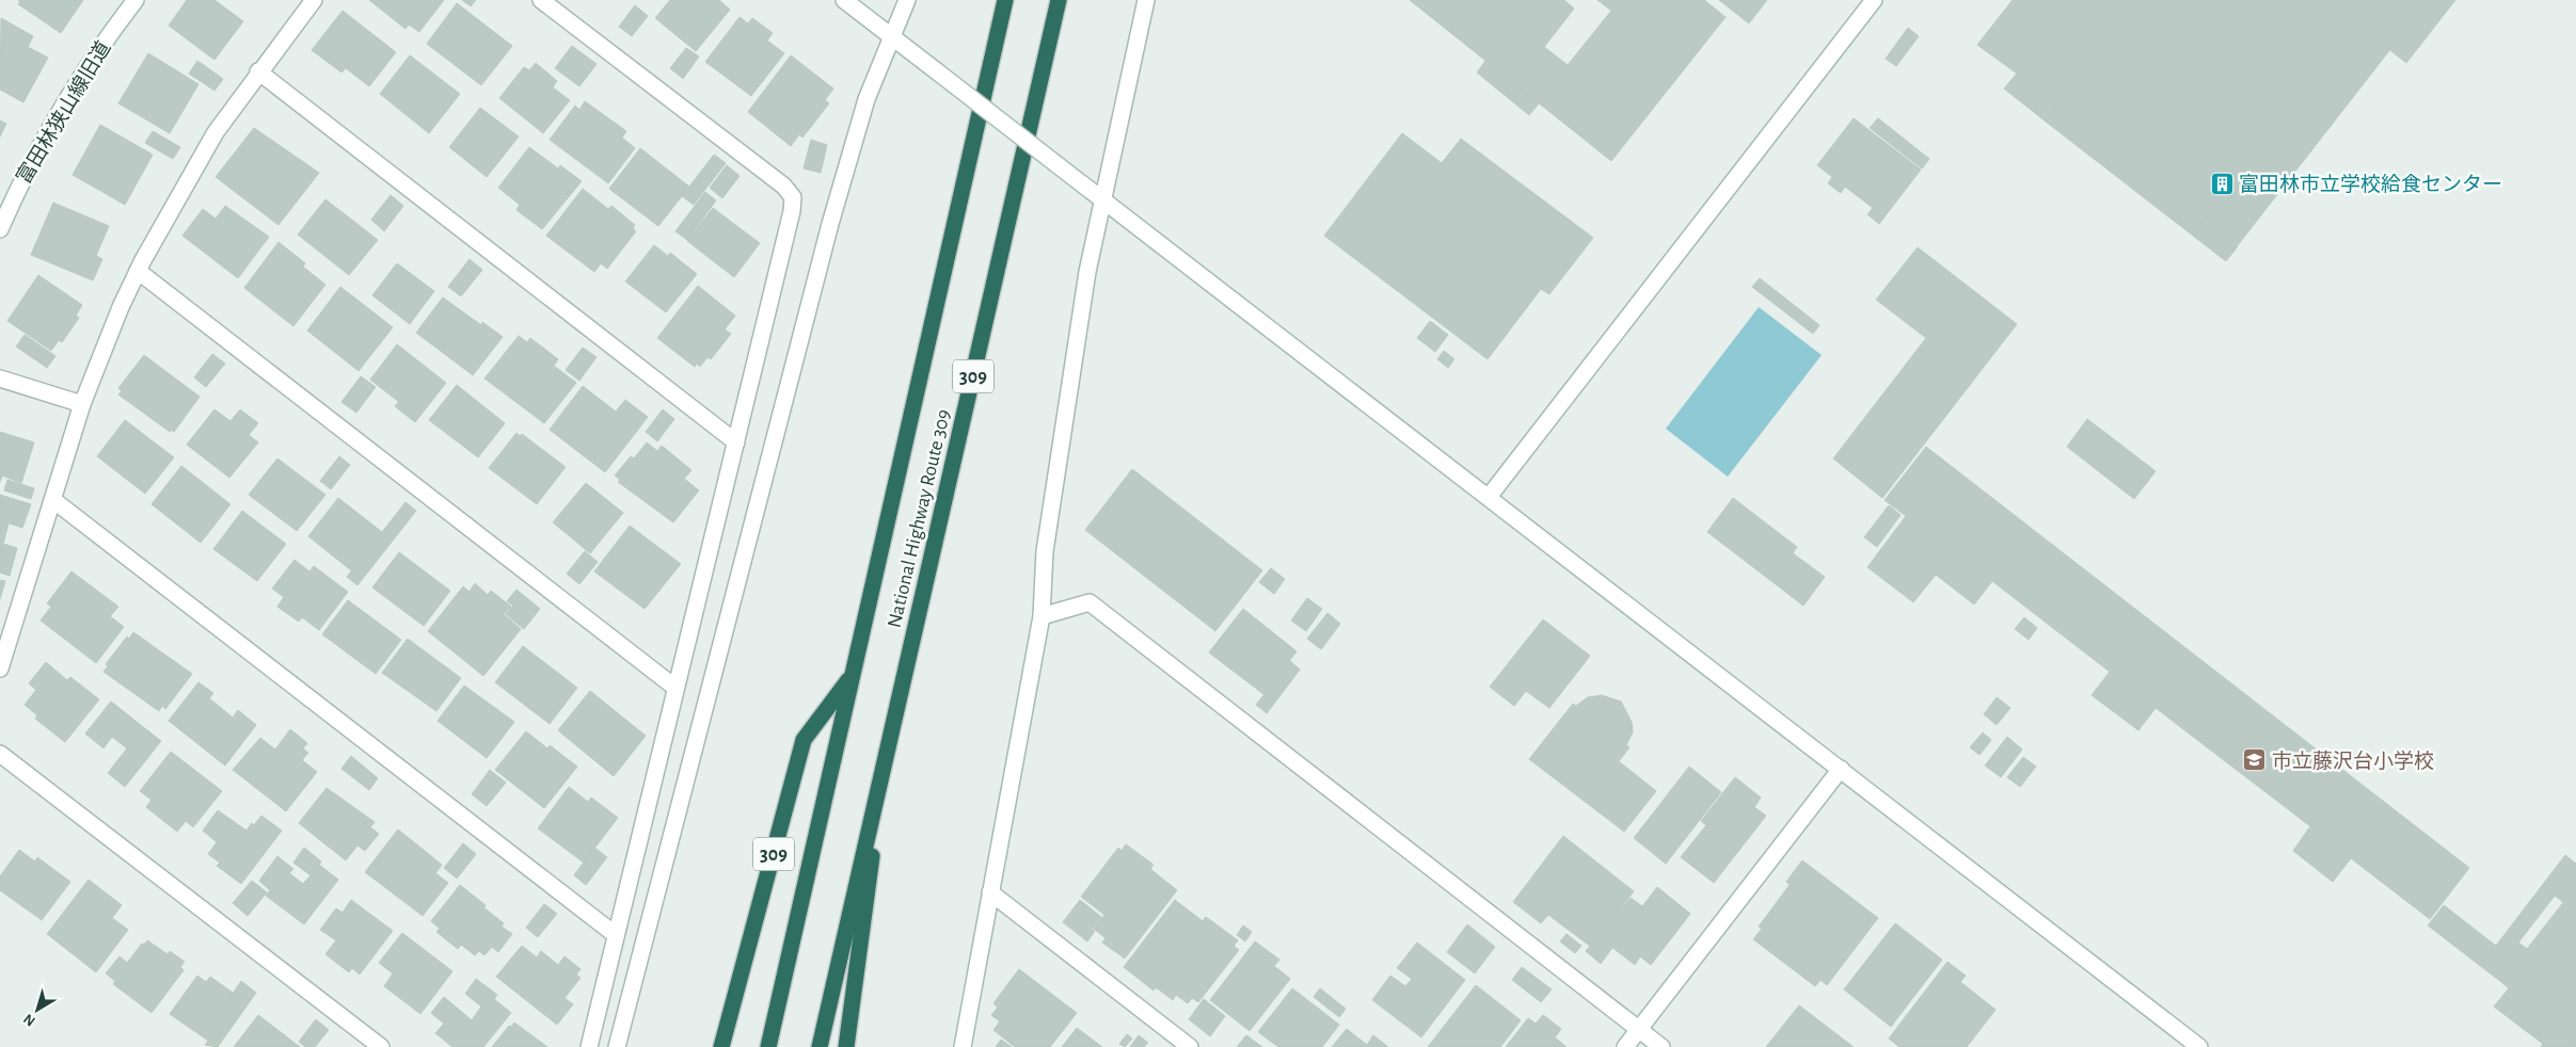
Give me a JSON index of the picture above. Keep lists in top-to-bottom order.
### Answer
{
  "streets": {
    "highway": ["309", "National Highway Route 309"],
    "street": ["富田林狭山線旧道"]
  },
  "crossings": [
    ["309", "National Highway Route 309"]
  ],
  "places": {
    "building": ["富田林市立学校給食センター"],
    "school or university": ["市立藤沢台小学校"]
  },
  "north": "bottom left"
}
